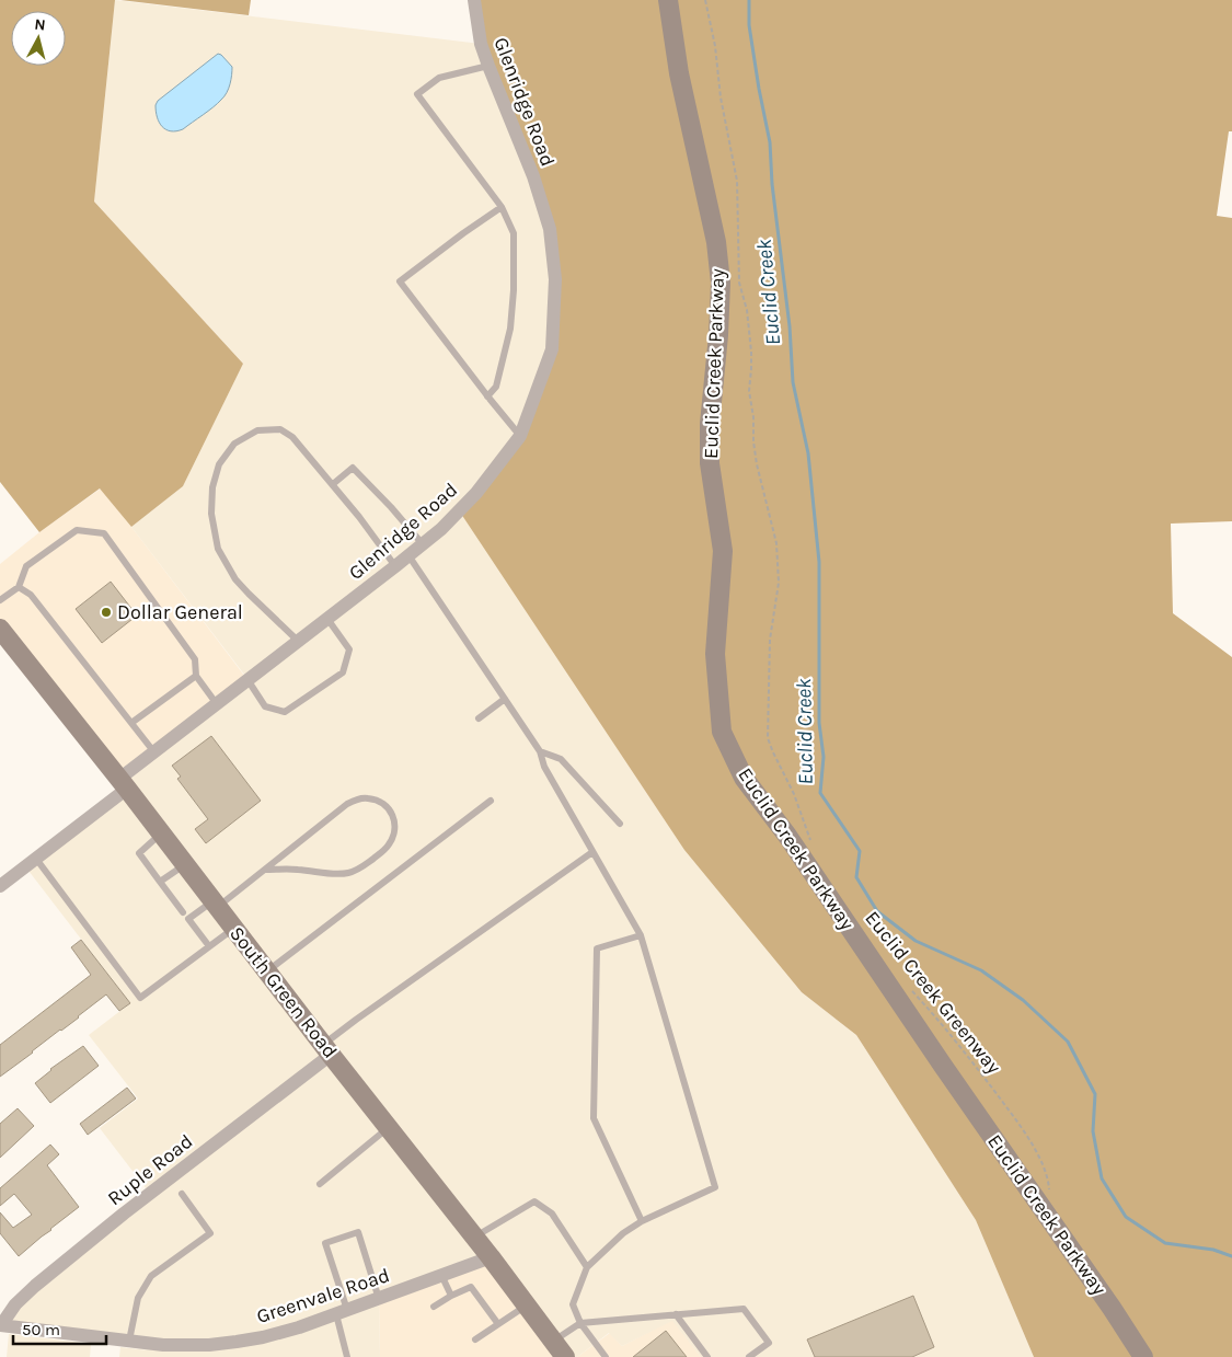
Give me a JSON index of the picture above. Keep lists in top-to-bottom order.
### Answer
{
  "streets": {
    "street": [
      "Glenridge Road",
      "Euclid Creek Parkway",
      "South Green Road",
      "Ruple Road",
      "Greenvale Road"
    ],
    "path": ["Euclid Creek Greenway"]
  },
  "crossings": [
    ["Glenridge Road", "South Green Road"],
    ["South Green Road", "Ruple Road"],
    ["South Green Road", "Greenvale Road"],
    ["Ruple Road", "Greenvale Road"]
  ],
  "water": ["Euclid Creek"],
  "places": ["Dollar General"],
  "scale_bar": "50 m",
  "north": "top"
}
